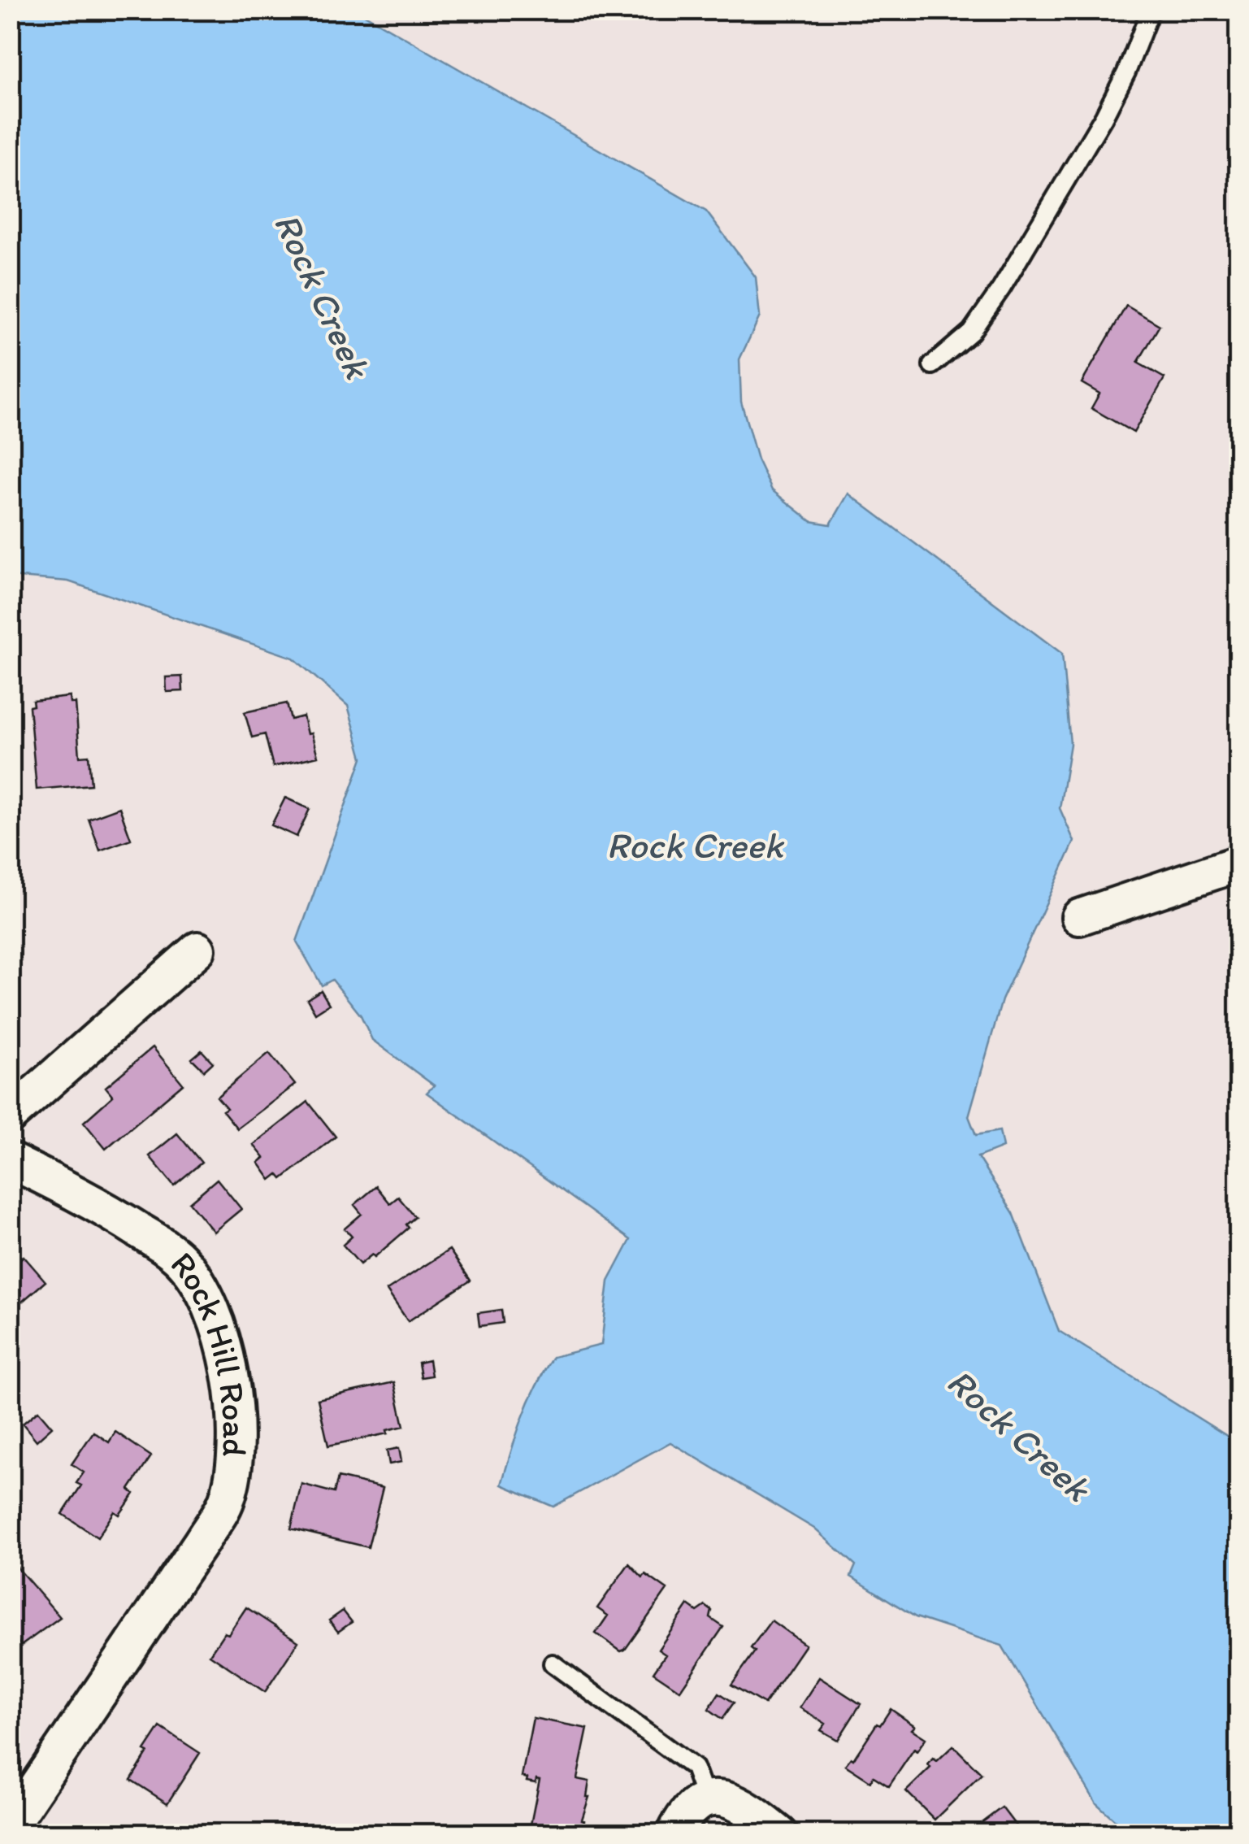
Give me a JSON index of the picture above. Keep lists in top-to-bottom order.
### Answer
{
  "streets": {
    "street": ["Rock Hill Road"]
  },
  "water": ["Rock Creek"]
}
